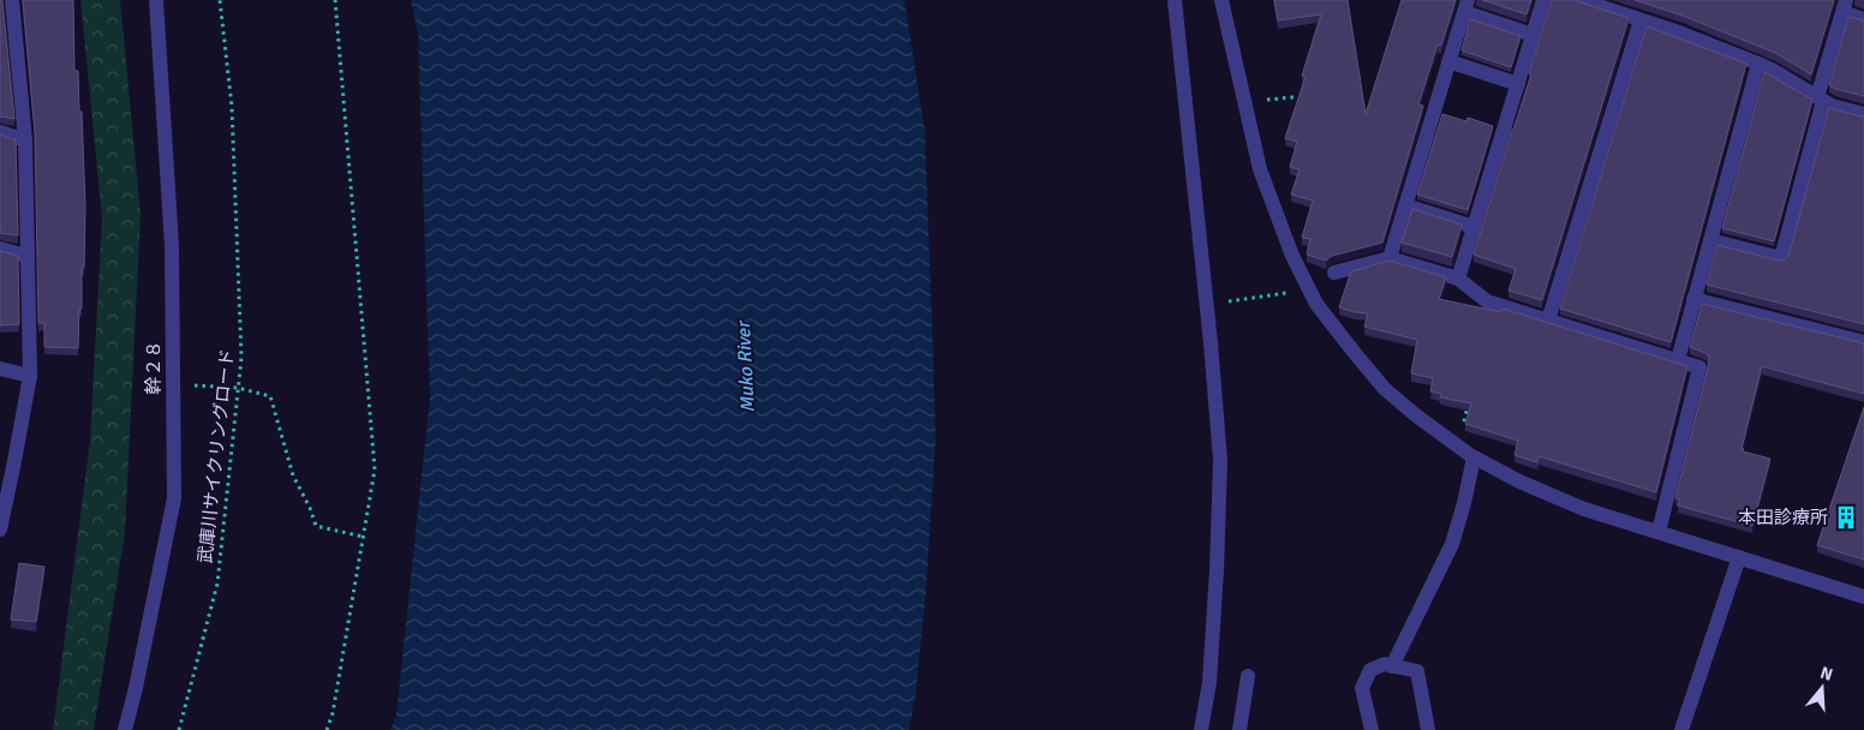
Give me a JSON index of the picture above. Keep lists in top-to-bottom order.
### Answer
{
  "streets": {
    "street": ["幹２８"],
    "path": ["武庫川サイクリングロード"]
  },
  "water": ["Muko River"],
  "places": {
    "building": ["本田診療所"]
  },
  "north": "top"
}
